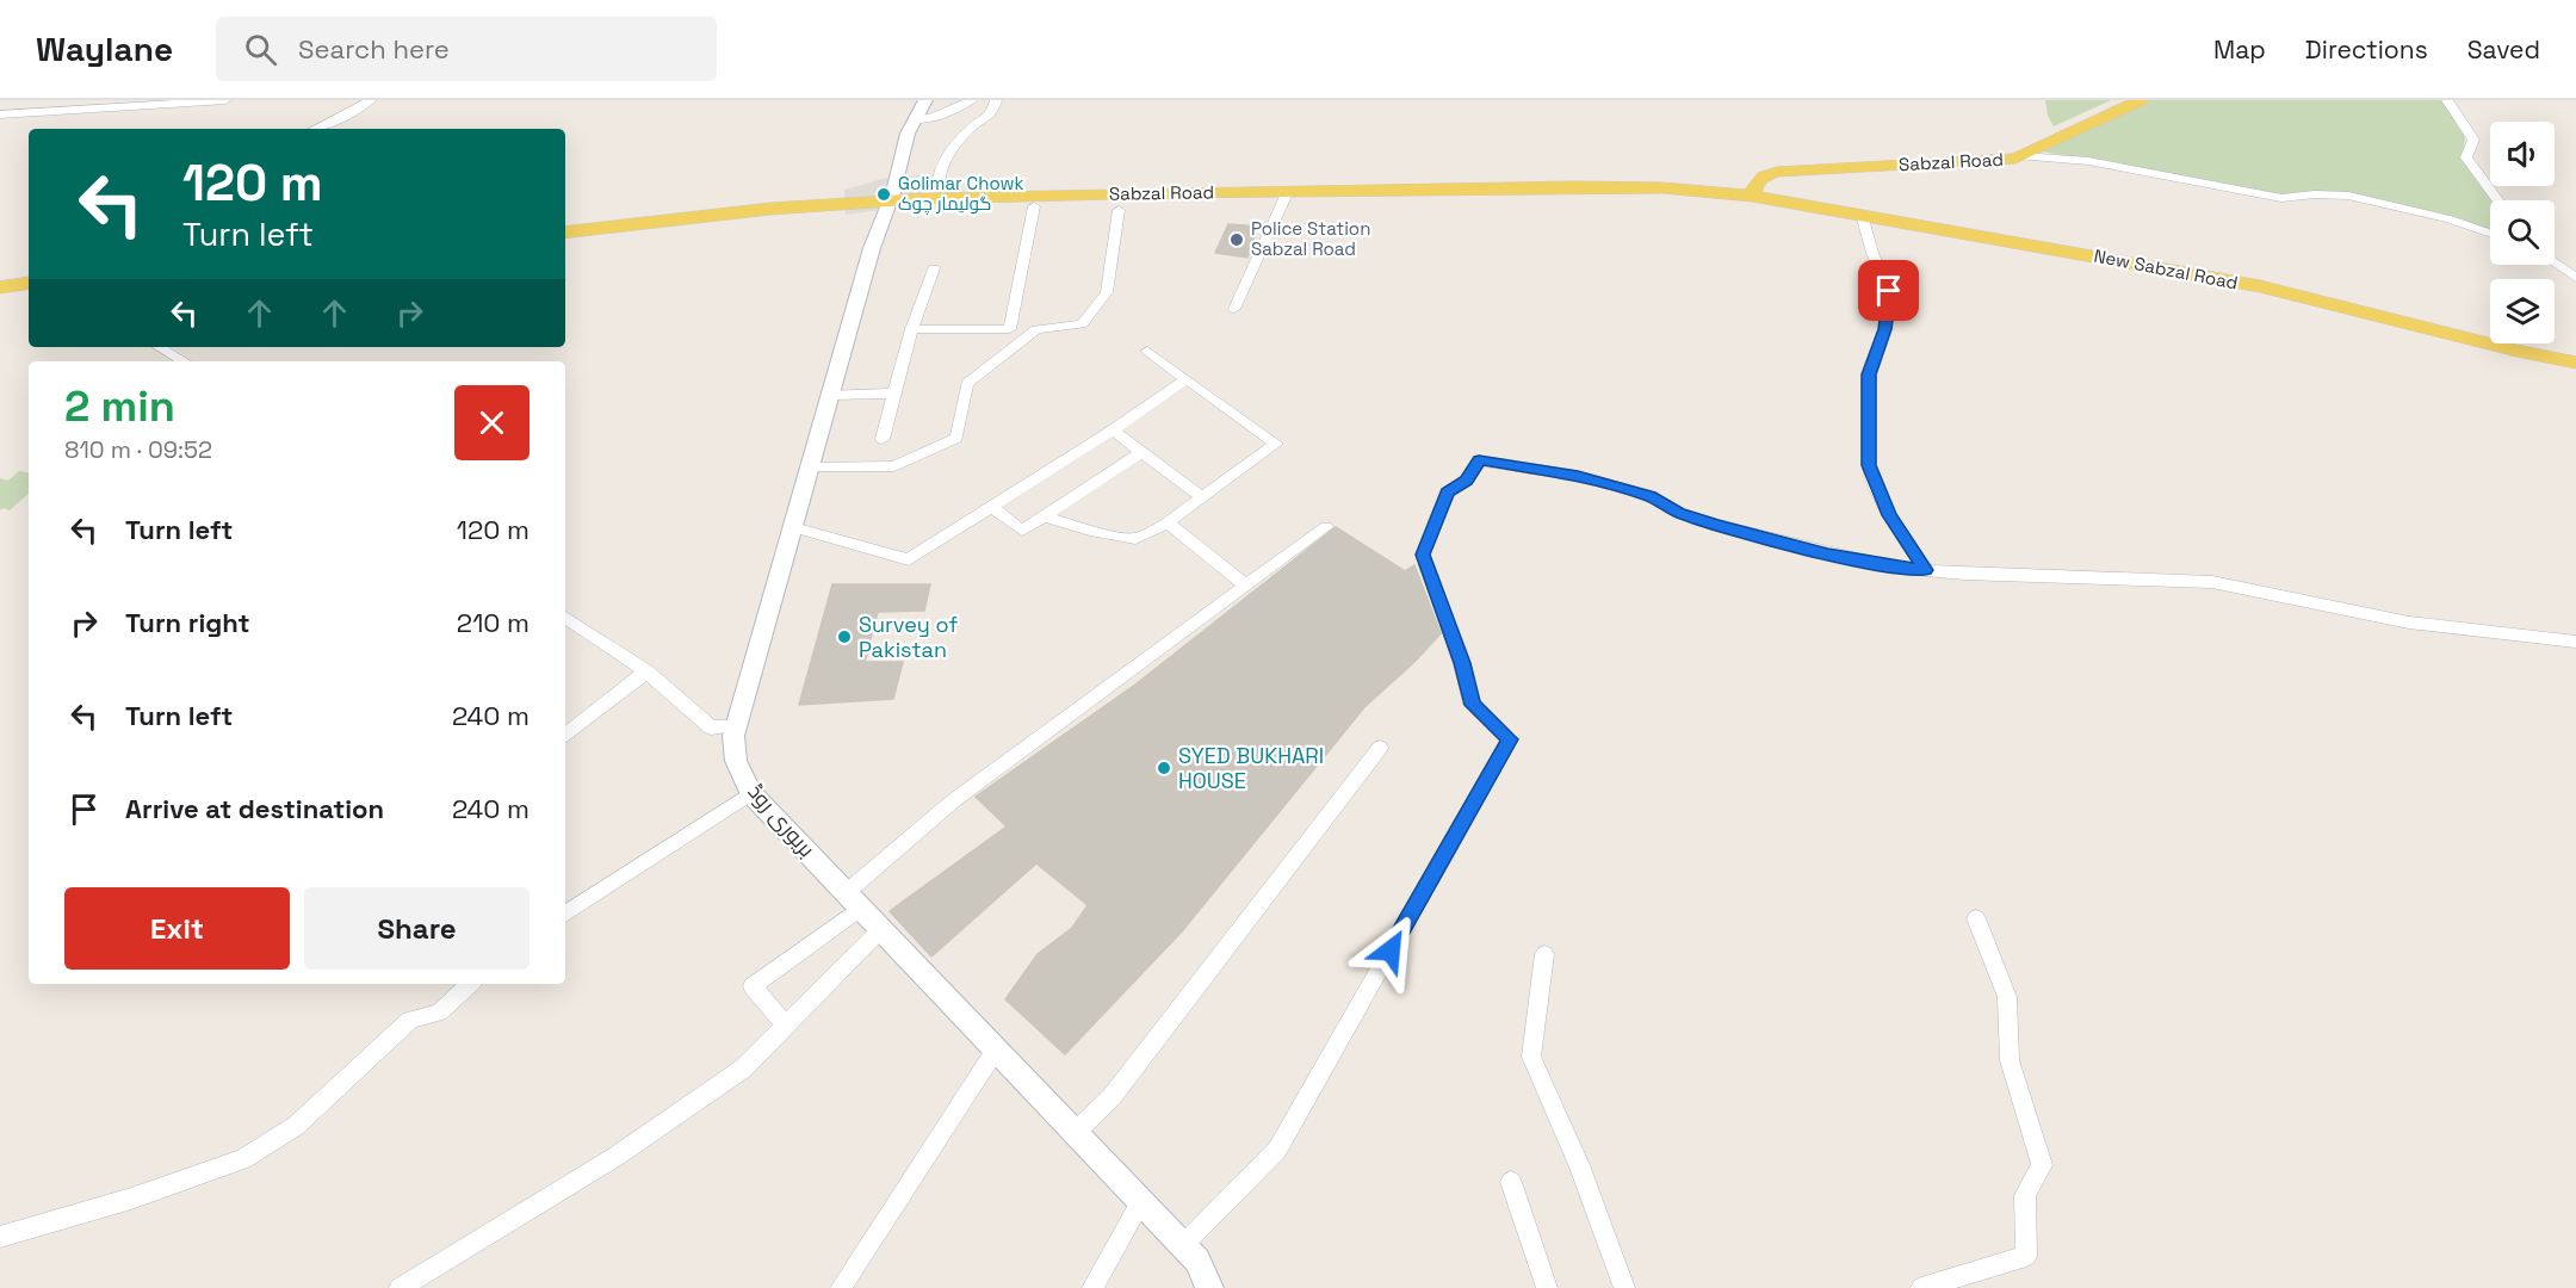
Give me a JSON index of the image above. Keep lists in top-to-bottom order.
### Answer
{
  "streets": {
    "main road": ["Sabzal Road", "New Sabzal Road", "بریوری روڈ"]
  },
  "crossings": [
    ["Sabzal Road", "New Sabzal Road"],
    ["Sabzal Road", "بریوری روڈ"]
  ],
  "places": [
    "Golimar Chowk گولیمار چوک",
    "Police Station Sabzal Road",
    "Survey of Pakistan",
    "SYED BUKHARI HOUSE"
  ],
  "page": {
    "header": "Waylane",
    "search": "Search here",
    "nav": ["Map", "Directions", "Saved"],
    "turn": ["120 m", "Turn left"],
    "heading": ["2 min", "810 m · 09:52"],
    "list": [
      {
        "name": "Turn left",
        "value": "120 m"
      },
      {
        "name": "Turn right",
        "value": "210 m"
      },
      {
        "name": "Turn left",
        "value": "240 m"
      },
      {
        "name": "Arrive at destination",
        "value": "240 m"
      }
    ],
    "buttons": ["Exit", "Share"]
  }
}
